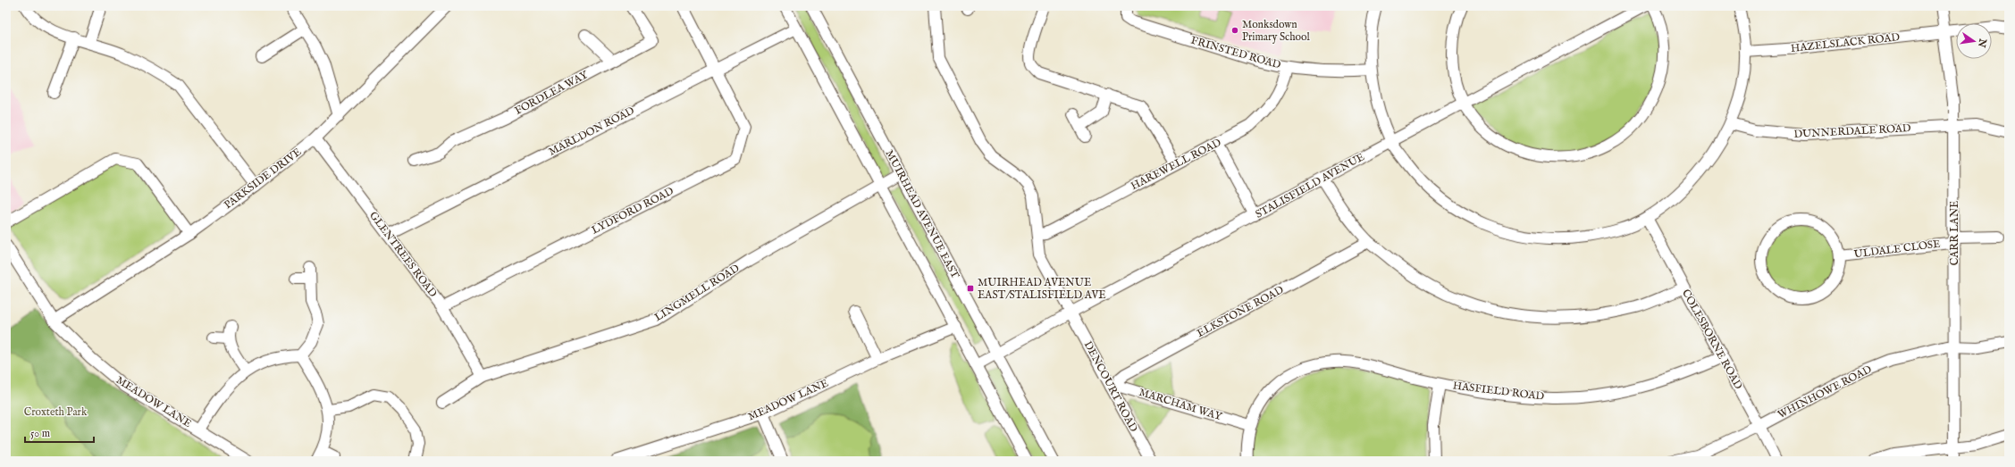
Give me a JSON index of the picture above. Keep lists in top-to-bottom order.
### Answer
{
  "streets": {
    "street": [
      "HAZELSLACK ROAD",
      "FRINSTED ROAD",
      "FORDLEA WAY",
      "MARLDON ROAD",
      "DUNNERDALE ROAD",
      "HAREWELL ROAD",
      "PARKSIDE DRIVE",
      "STALISFIELD AVENUE",
      "LYDFORD ROAD",
      "MUIRHEAD AVENUE EAST",
      "CARR LANE",
      "ULDALE CLOSE",
      "GLENTREES ROAD",
      "LINGMELL ROAD",
      "ELKSTONE ROAD",
      "COLESBORNE ROAD",
      "DENCOURT ROAD",
      "HASFIELD ROAD",
      "WHINHOWE ROAD",
      "MEADOW LANE",
      "MARCHAM WAY"
    ]
  },
  "crossings": [
    ["HAZELSLACK ROAD", "CARR LANE"],
    ["FRINSTED ROAD", "HAREWELL ROAD"],
    ["MARLDON ROAD", "LYDFORD ROAD"],
    ["MARLDON ROAD", "MUIRHEAD AVENUE EAST"],
    ["MARLDON ROAD", "GLENTREES ROAD"],
    ["DUNNERDALE ROAD", "CARR LANE"],
    ["HAREWELL ROAD", "DENCOURT ROAD"],
    ["PARKSIDE DRIVE", "GLENTREES ROAD"],
    ["PARKSIDE DRIVE", "MEADOW LANE"],
    ["STALISFIELD AVENUE", "MUIRHEAD AVENUE EAST"],
    ["STALISFIELD AVENUE", "DENCOURT ROAD"],
    ["LYDFORD ROAD", "GLENTREES ROAD"],
    ["MUIRHEAD AVENUE EAST", "LINGMELL ROAD"],
    ["MUIRHEAD AVENUE EAST", "MEADOW LANE"],
    ["CARR LANE", "ULDALE CLOSE"],
    ["CARR LANE", "WHINHOWE ROAD"],
    ["GLENTREES ROAD", "LINGMELL ROAD"],
    ["ELKSTONE ROAD", "DENCOURT ROAD"],
    ["ELKSTONE ROAD", "MARCHAM WAY"],
    ["COLESBORNE ROAD", "HASFIELD ROAD"],
    ["COLESBORNE ROAD", "WHINHOWE ROAD"],
    ["DENCOURT ROAD", "MARCHAM WAY"],
    ["HASFIELD ROAD", "MARCHAM WAY"]
  ],
  "parks": ["Croxteth Park"],
  "places": {
    "other": ["Monksdown Primary School"],
    "transit": ["MUIRHEAD AVENUE EAST/STALISFIELD AVE"]
  },
  "scale_bar": "50 m",
  "north": "right"
}
